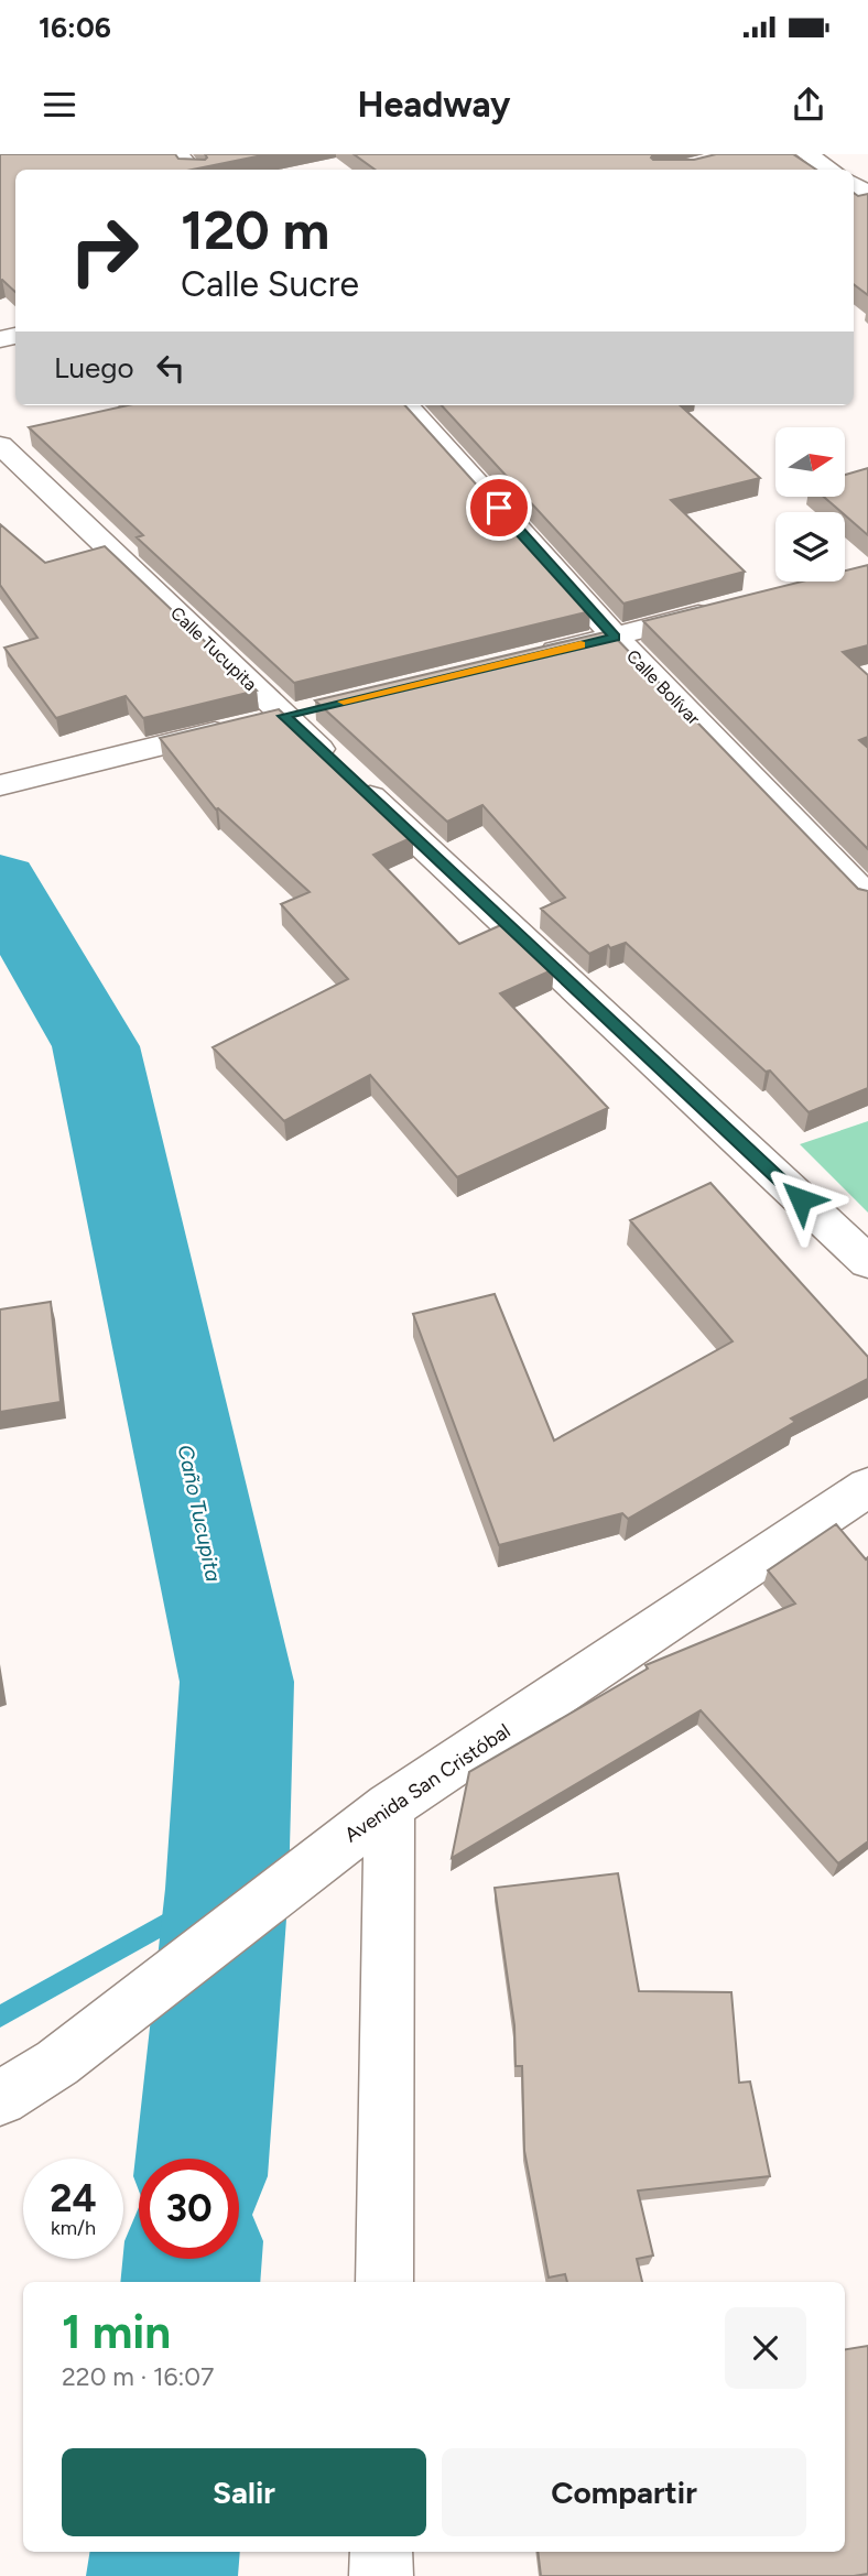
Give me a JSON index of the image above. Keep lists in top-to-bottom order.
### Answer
{
  "streets": {
    "street": ["Calle Tucupita", "Calle Bolívar", "Avenida San Cristóbal"]
  },
  "water": ["Caño Tucupita"],
  "north": "right",
  "page": {
    "status": "16:06",
    "header": "Headway",
    "turn": ["120 m", "Calle Sucre"],
    "then": "Luego",
    "speed": "24 km/h",
    "limit": "30",
    "heading": ["1 min", "220 m · 16:07"],
    "buttons": ["Salir", "Compartir"]
  }
}
